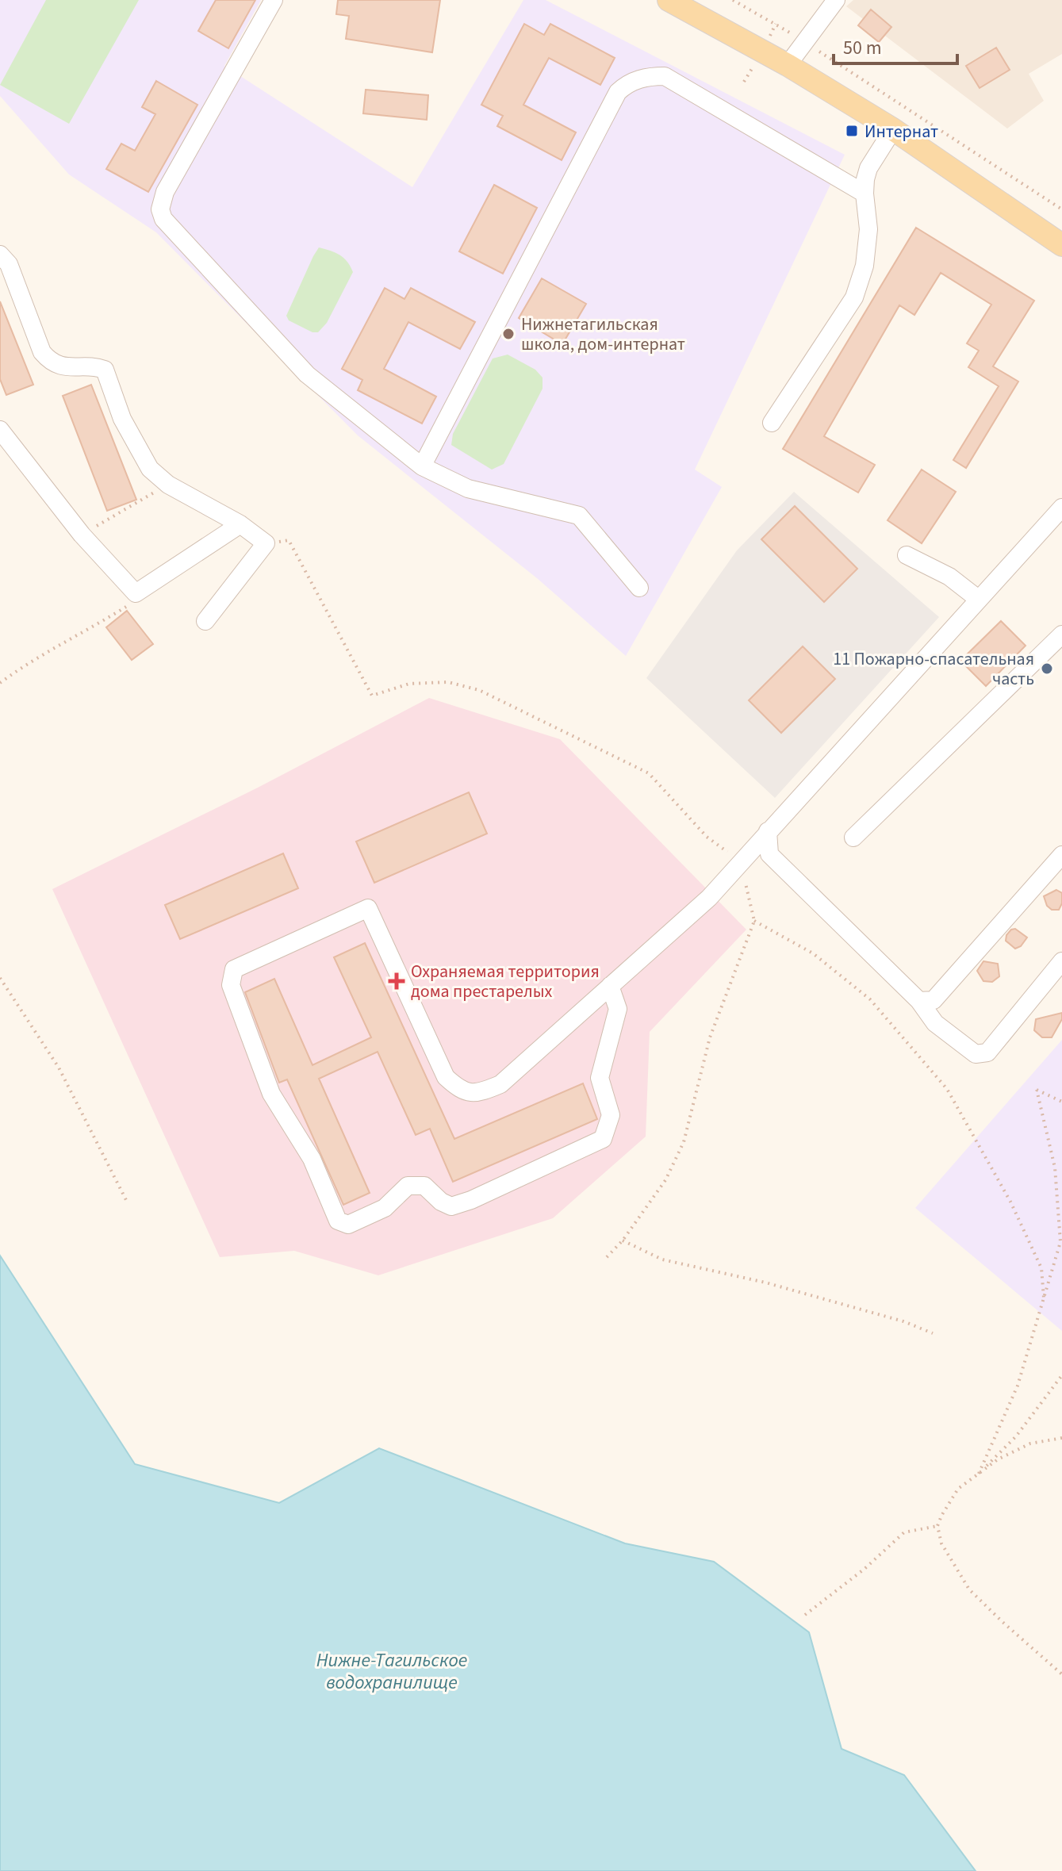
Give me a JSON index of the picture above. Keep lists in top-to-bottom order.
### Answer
{
  "water": ["Нижне-Тагильское водохранилище"],
  "places": {
    "transit": ["Интернат"],
    "other": ["Нижнетагильская школа, дом-интернат", "11 Пожарно-спасательная часть"],
    "health": ["Охраняемая территория дома престарелых"]
  },
  "scale_bar": "50 m"
}
